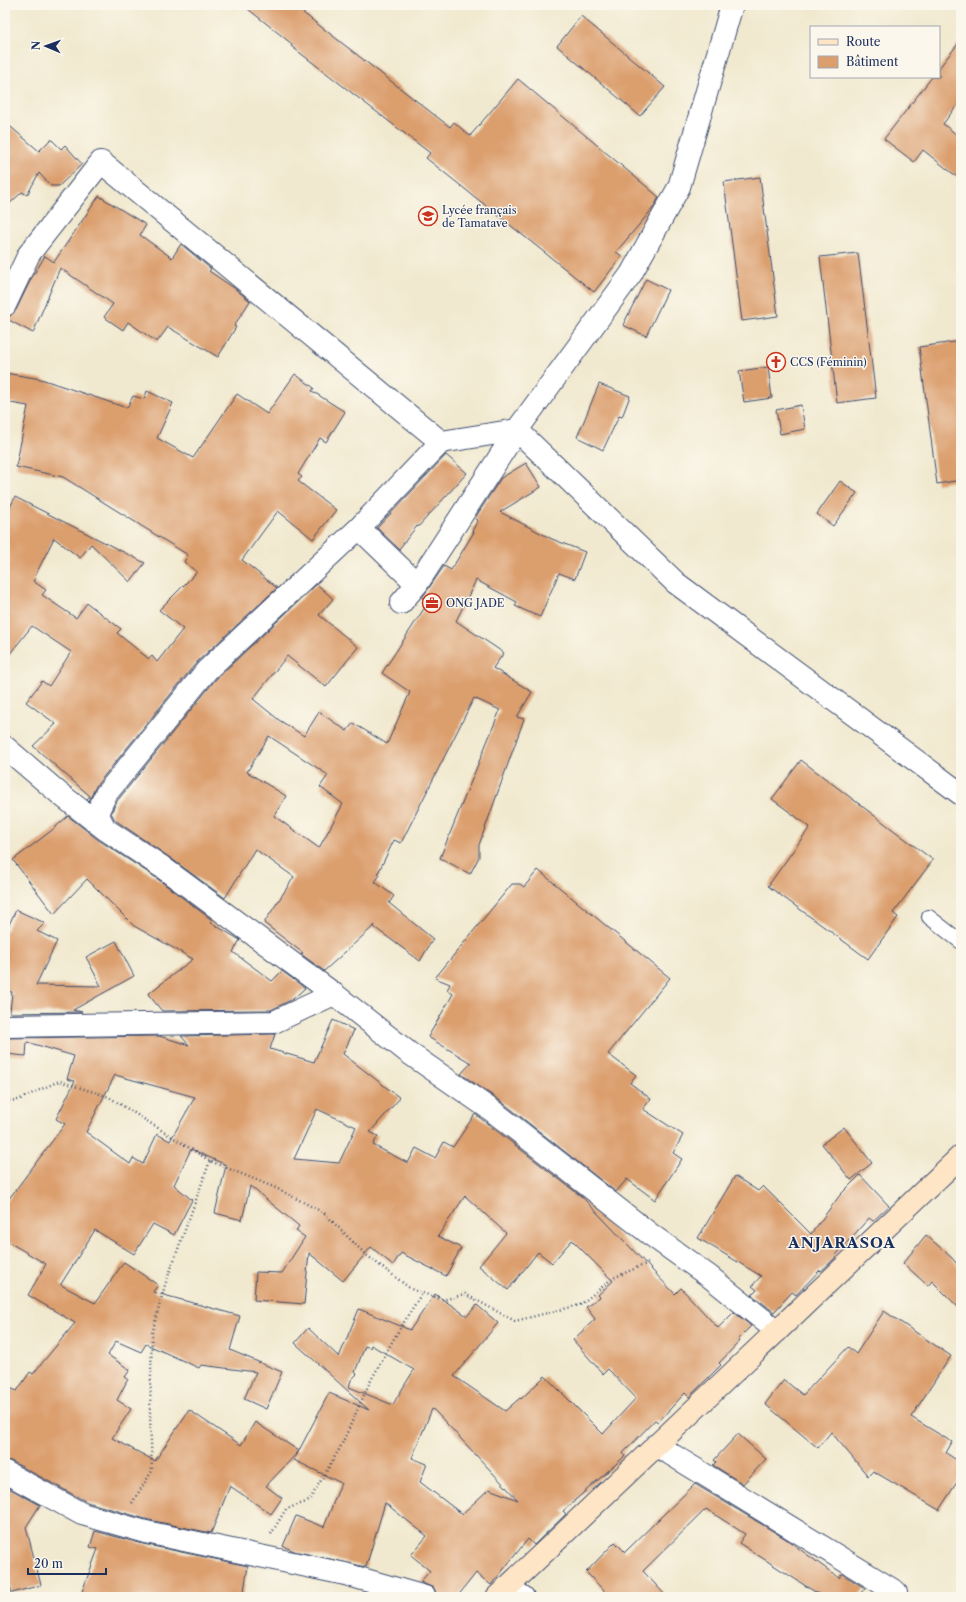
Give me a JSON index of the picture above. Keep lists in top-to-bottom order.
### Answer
{
  "districts": ["ANJARASOA"],
  "places": {
    "school or university": ["Lycée français de Tamatave"],
    "church": ["CCS (Féminin)"],
    "office": ["ONG JADE"]
  },
  "legend": ["Route", "Bâtiment"],
  "scale_bar": "20 m",
  "north": "left"
}
